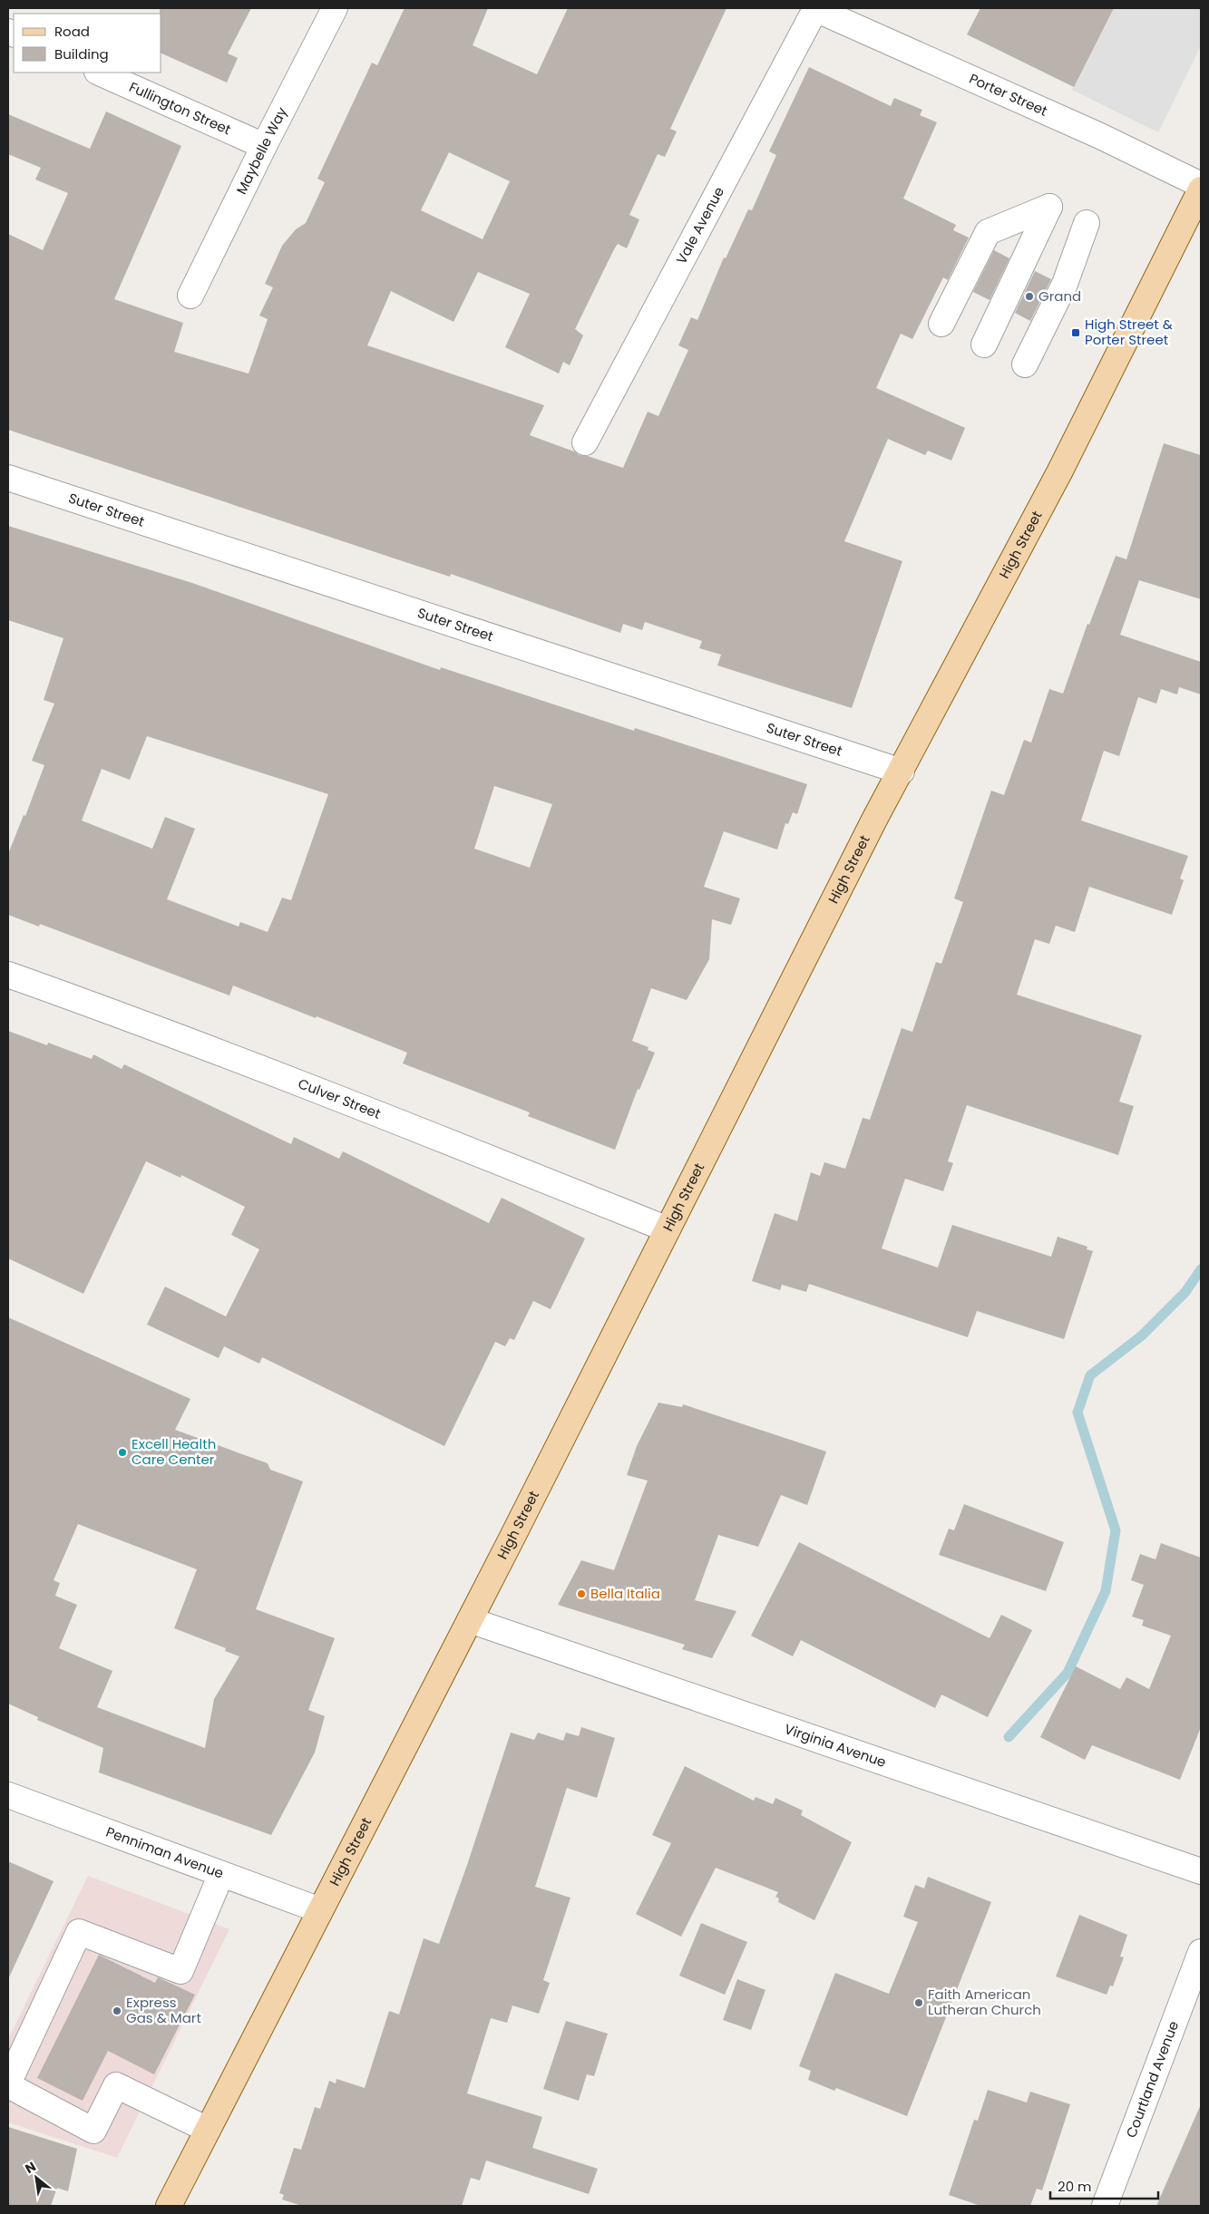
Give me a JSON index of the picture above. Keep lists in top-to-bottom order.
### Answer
{
  "streets": {
    "main road": ["High Street"],
    "street": [
      "Porter Street",
      "Fullington Street",
      "Maybelle Way",
      "Vale Avenue",
      "Suter Street",
      "Culver Street",
      "Virginia Avenue",
      "Penniman Avenue",
      "Courtland Avenue"
    ]
  },
  "crossings": [
    ["Porter Street", "Vale Avenue"],
    ["Fullington Street", "Maybelle Way"],
    ["Suter Street", "High Street"],
    ["High Street", "Culver Street"],
    ["High Street", "Virginia Avenue"],
    ["High Street", "Penniman Avenue"]
  ],
  "places": {
    "other": [
      "Grand",
      "Excell Health Care Center",
      "Bella Italia",
      "Faith American Lutheran Church",
      "Express Gas & Mart"
    ],
    "transit": ["High Street & Porter Street"]
  },
  "legend": ["Road", "Building"],
  "scale_bar": "20 m",
  "north": "top left"
}
